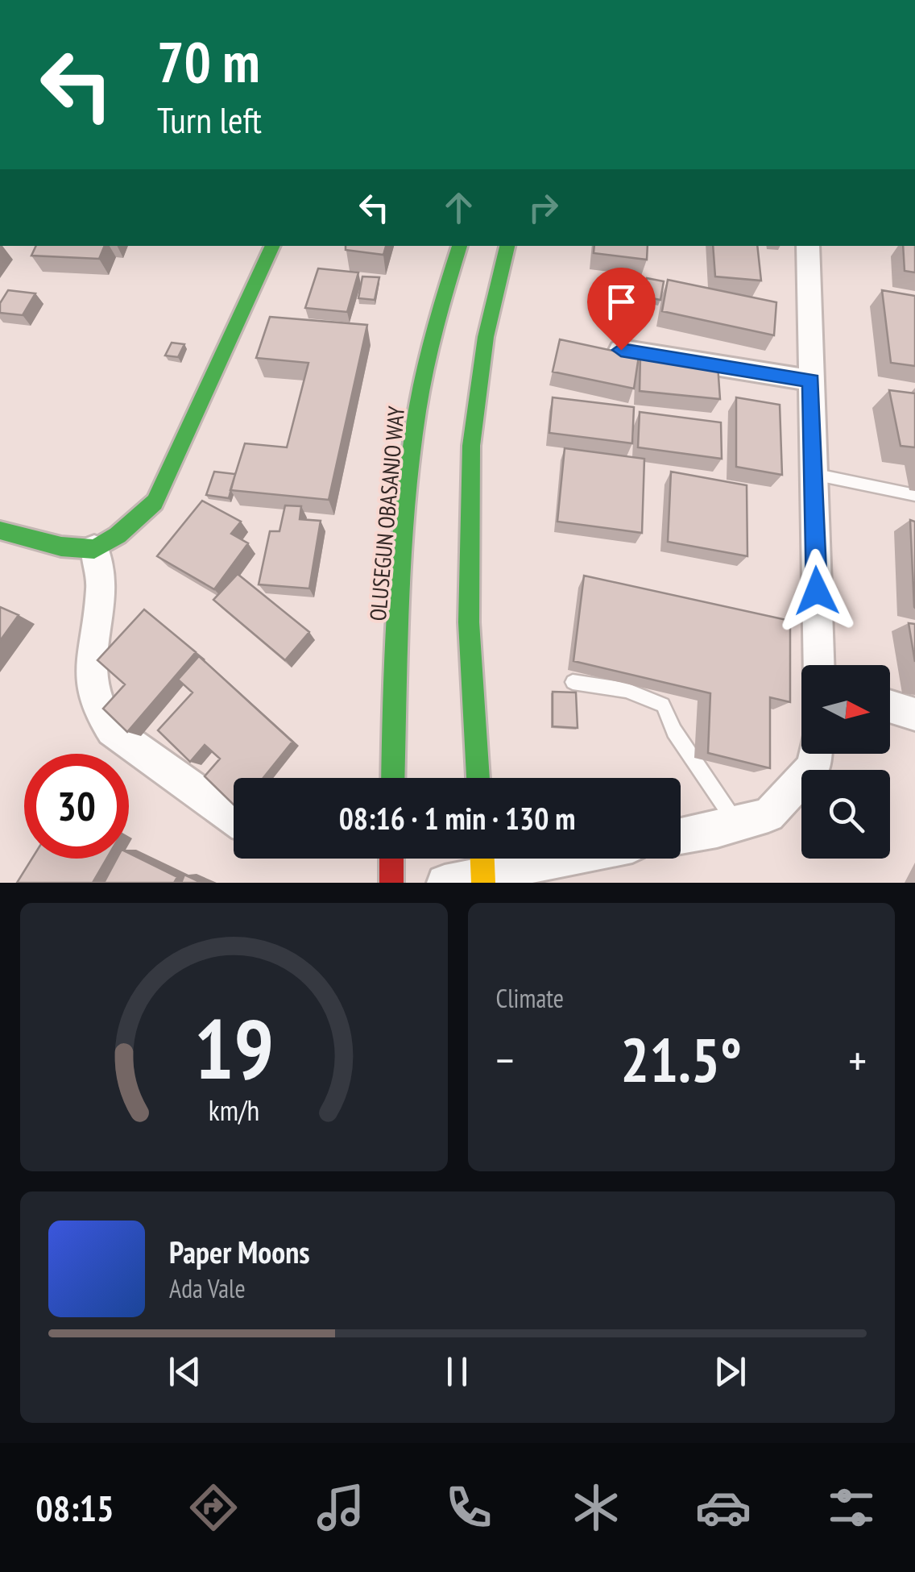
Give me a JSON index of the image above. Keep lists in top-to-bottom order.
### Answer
{
  "streets": {
    "main road": ["OLUSEGUN OBASANJO WAY"]
  },
  "north": "right",
  "page": {
    "turn": ["70 m", "Turn left"],
    "limit": "30",
    "trip": "08:16 · 1 min · 130 m",
    "tile": "Climate",
    "heat": ["−", "21.5°", "+"],
    "song": ["Paper Moons", "Ada Vale"],
    "tabs": "08:15",
    "gauge": ["19", "km/h"]
  }
}
